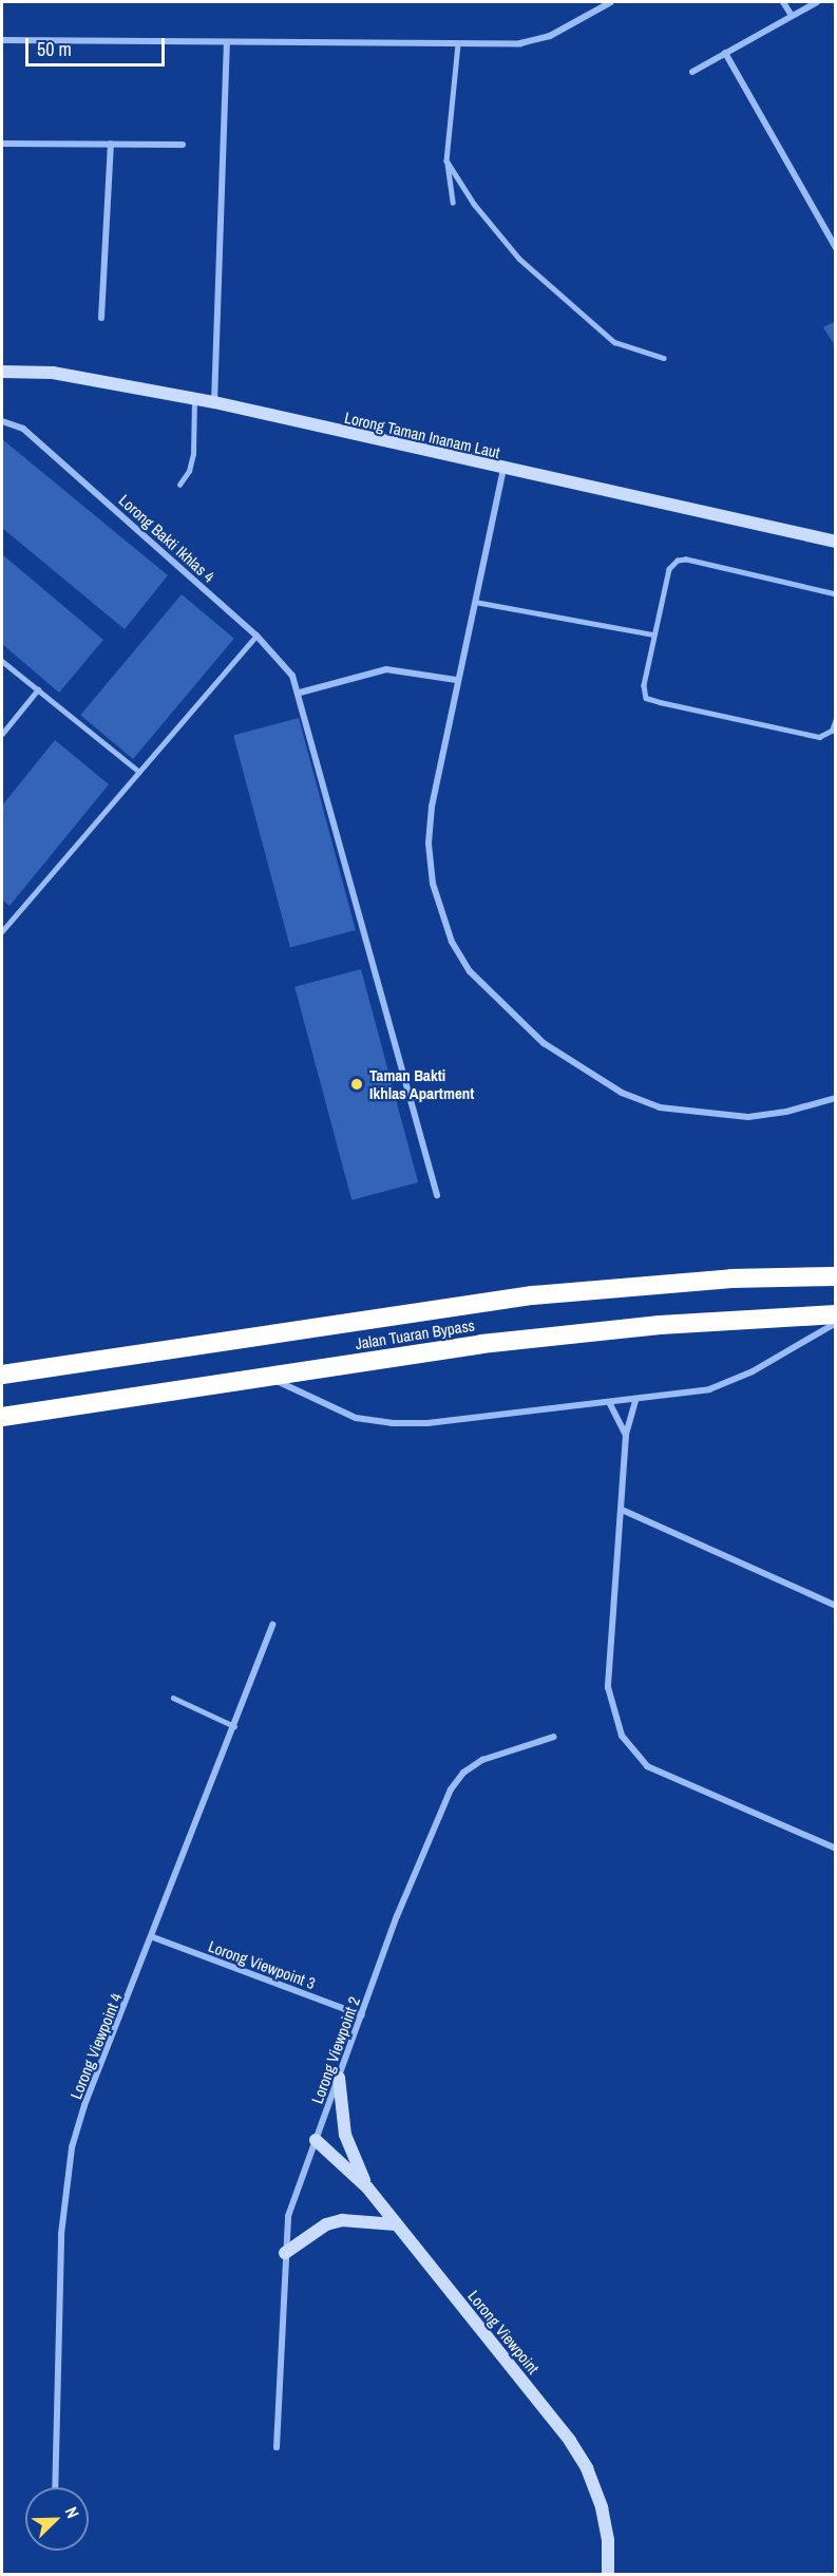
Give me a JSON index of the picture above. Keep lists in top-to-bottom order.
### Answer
{
  "streets": {
    "highway": ["Jalan Tuaran Bypass"],
    "main road": ["Lorong Taman Inanam Laut", "Lorong Viewpoint"],
    "street": [
      "Lorong Bakti Ikhlas 4",
      "Lorong Viewpoint 3",
      "Lorong Viewpoint 4",
      "Lorong Viewpoint 2"
    ]
  },
  "crossings": [
    ["Lorong Viewpoint 3", "Lorong Viewpoint 4"],
    ["Lorong Viewpoint 3", "Lorong Viewpoint 2"],
    ["Lorong Viewpoint 2", "Lorong Viewpoint"]
  ],
  "places": ["Taman Bakti Ikhlas Apartment"],
  "scale_bar": "50 m",
  "north": "top right"
}
